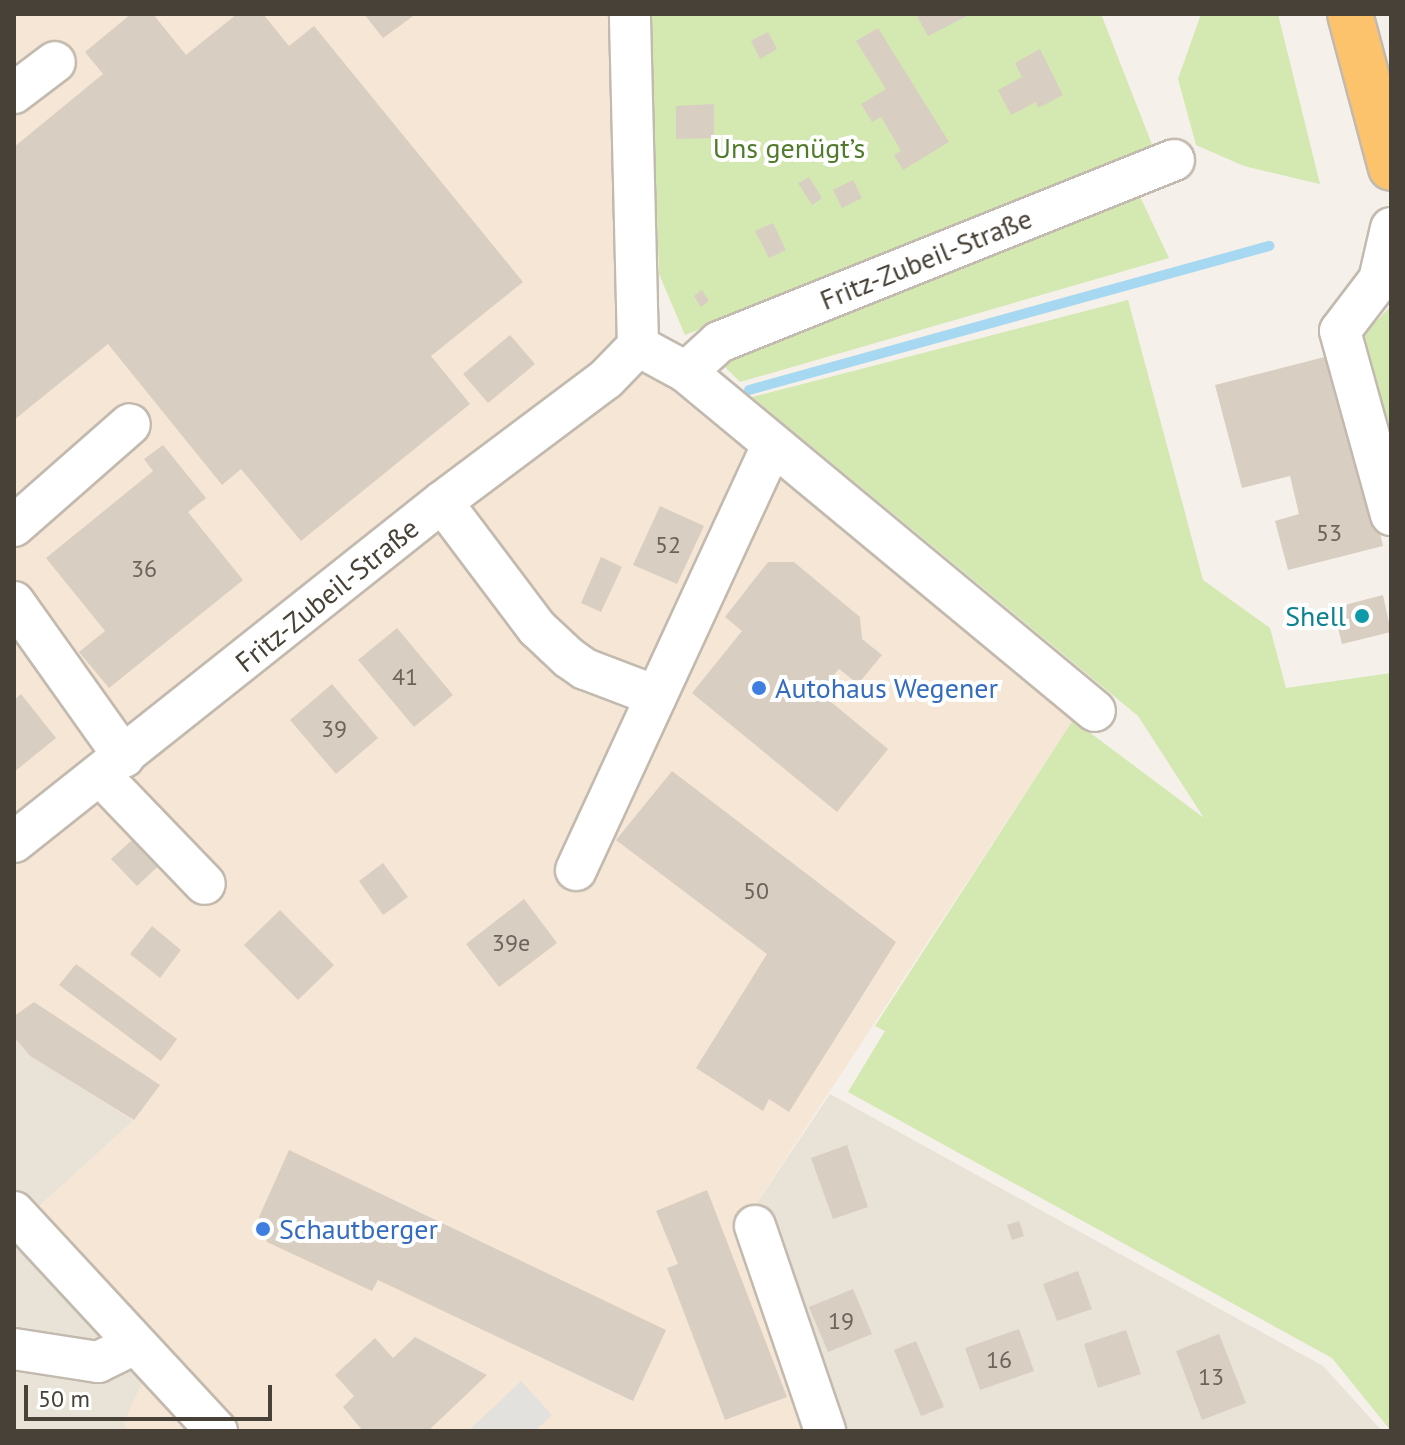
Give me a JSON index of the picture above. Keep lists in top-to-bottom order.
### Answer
{
  "streets": {
    "street": ["Fritz-Zubeil-Straße"]
  },
  "parks": ["Uns genügt’s"],
  "places": ["Shell", "Autohaus Wegener", "Schautberger"],
  "house_numbers": [
    "53",
    "52",
    "36",
    "41",
    "39",
    "50",
    "39e",
    "19",
    "16",
    "13"
  ],
  "scale_bar": "50 m"
}
